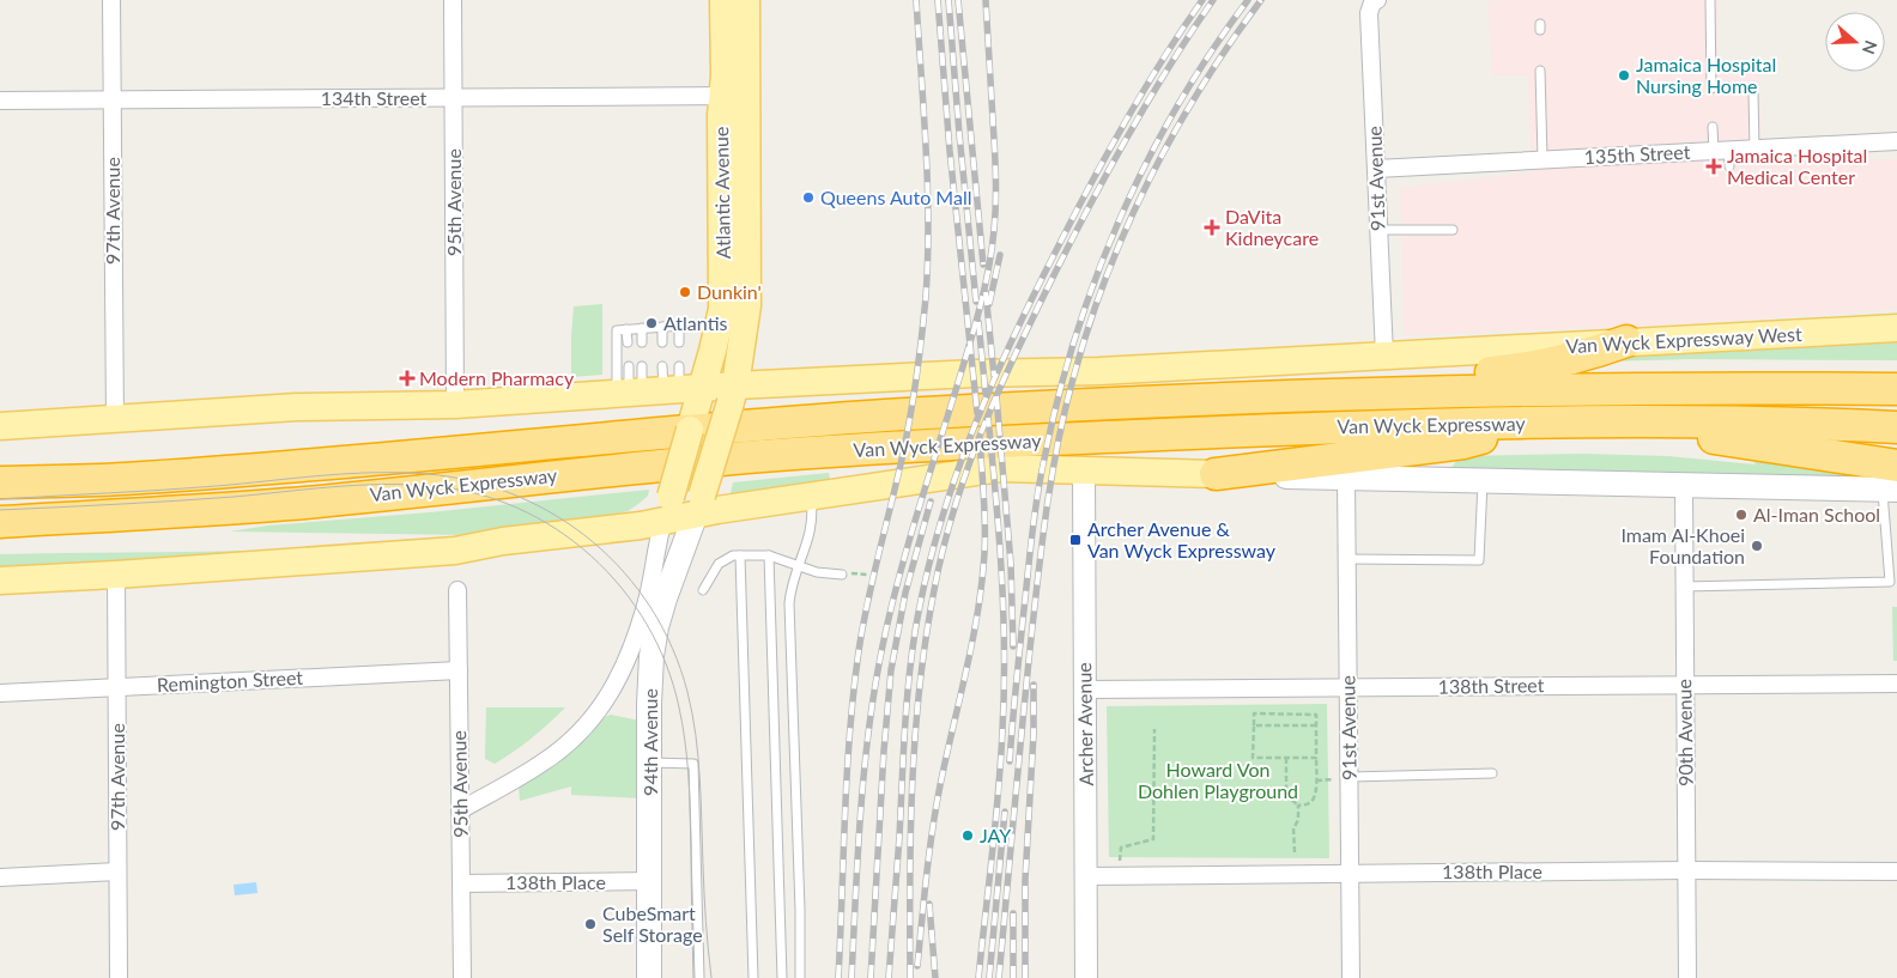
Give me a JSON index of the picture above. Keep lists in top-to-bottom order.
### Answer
{
  "streets": {
    "highway": ["Van Wyck Expressway"],
    "main road": ["Atlantic Avenue", "Van Wyck Expressway West", "94th Avenue"],
    "street": [
      "134th Street",
      "135th Street",
      "91st Avenue",
      "95th Avenue",
      "97th Avenue",
      "Remington Street",
      "138th Street",
      "Archer Avenue",
      "90th Avenue",
      "138th Place"
    ]
  },
  "crossings": [
    ["134th Street", "Atlantic Avenue"],
    ["134th Street", "95th Avenue"],
    ["134th Street", "97th Avenue"],
    ["135th Street", "91st Avenue"],
    ["91st Avenue", "Van Wyck Expressway West"],
    ["91st Avenue", "Van Wyck Expressway"],
    ["91st Avenue", "138th Street"],
    ["91st Avenue", "138th Place"],
    ["Atlantic Avenue", "Van Wyck Expressway"],
    ["Atlantic Avenue", "94th Avenue"],
    ["95th Avenue", "Remington Street"],
    ["95th Avenue", "94th Avenue"],
    ["95th Avenue", "138th Place"],
    ["97th Avenue", "Van Wyck Expressway"],
    ["97th Avenue", "Remington Street"],
    ["Van Wyck Expressway", "Archer Avenue"],
    ["Van Wyck Expressway", "90th Avenue"],
    ["Van Wyck Expressway", "94th Avenue"],
    ["138th Street", "Archer Avenue"],
    ["138th Street", "90th Avenue"],
    ["Archer Avenue", "138th Place"],
    ["90th Avenue", "138th Place"],
    ["94th Avenue", "138th Place"]
  ],
  "parks": ["Howard Von Dohlen Playground"],
  "places": {
    "other": [
      "Jamaica Hospital Nursing Home",
      "Queens Auto Mall",
      "Dunkin'",
      "Atlantis",
      "Al-Iman School",
      "Imam Al-Khoei Foundation",
      "JAY",
      "CubeSmart Self Storage"
    ],
    "health": ["Jamaica Hospital Medical Center", "DaVita Kidneycare", "Modern Pharmacy"],
    "transit": ["Archer Avenue & Van Wyck Expressway"]
  },
  "north": "right"
}
